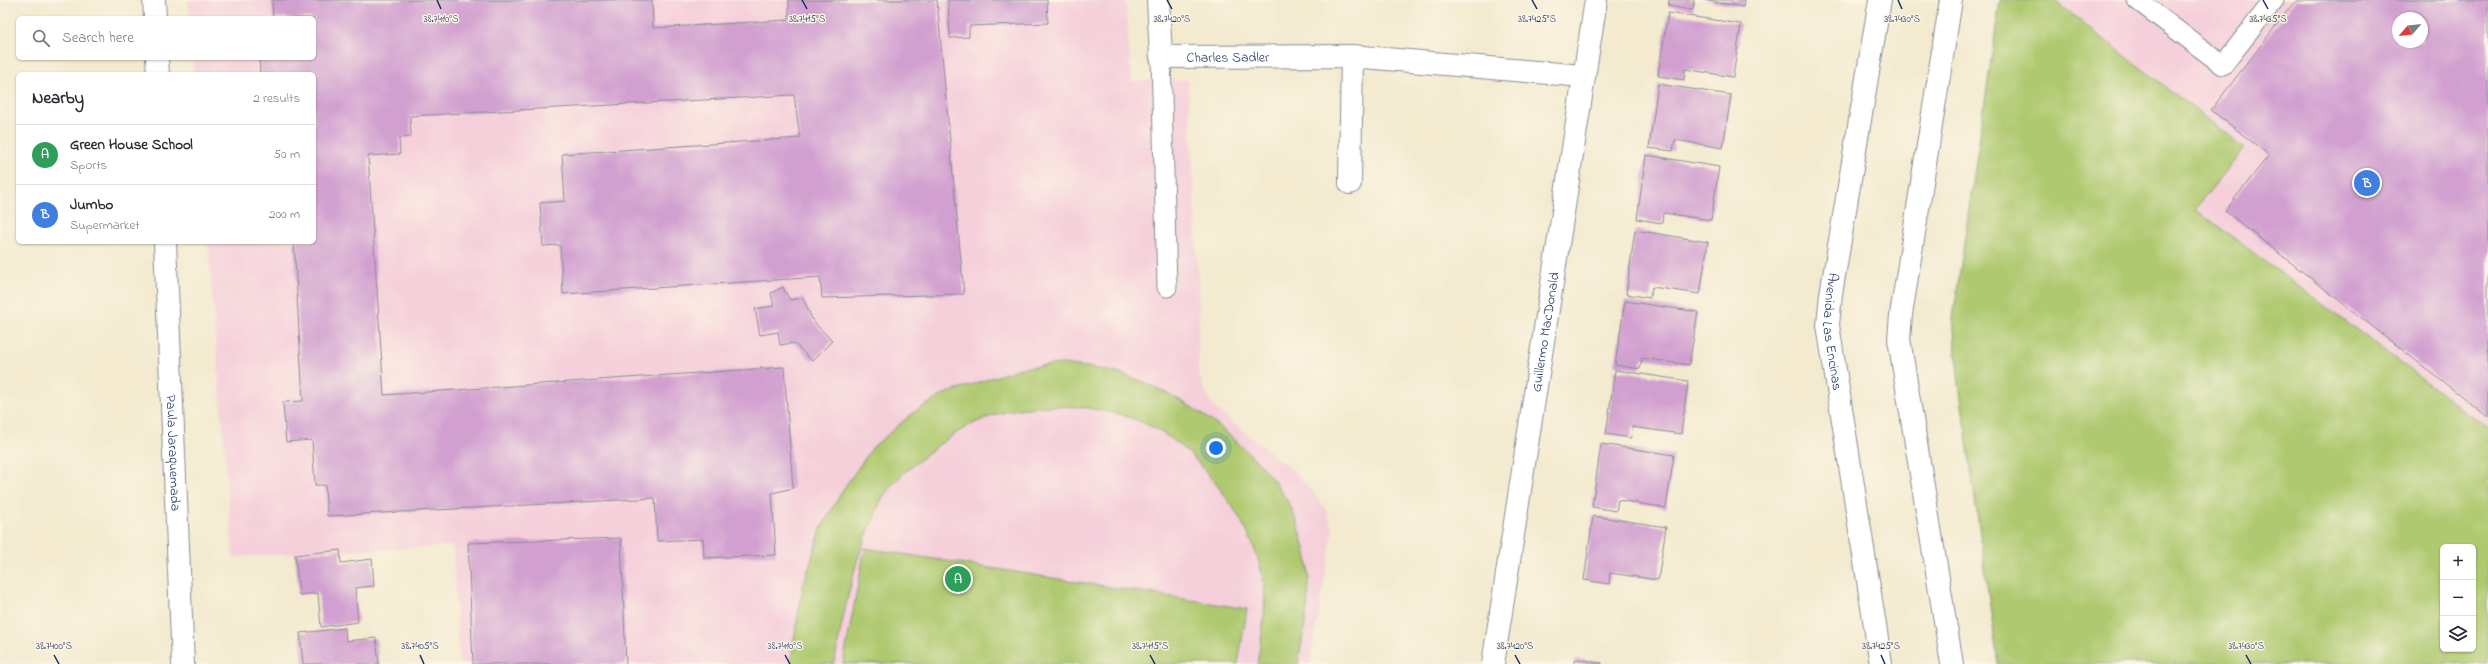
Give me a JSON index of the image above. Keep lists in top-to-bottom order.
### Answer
{
  "streets": {
    "street": [
      "Charles Sadler",
      "Guillermo MacDonald",
      "Avenida Las Encinas",
      "Paula Jaraquemada"
    ]
  },
  "crossings": [
    ["Charles Sadler", "Guillermo MacDonald"]
  ],
  "north": "bottom left",
  "page": {
    "search": "Search here",
    "heading": ["Nearby", "2 results"],
    "list": [
      {
        "mark": "A",
        "name": "Green House School",
        "note": "Sports",
        "value": "50 m"
      },
      {
        "mark": "B",
        "name": "Jumbo",
        "note": "Supermarket",
        "value": "200 m"
      }
    ],
    "pins": ["B", "A"],
    "map_buttons": ["+", "−"]
  },
  "coordinates": [
    "38.7410°S",
    "38.7415°S",
    "38.7420°S",
    "38.7425°S",
    "38.7430°S",
    "38.7435°S",
    "38.7400°S",
    "38.7405°S"
  ]
}
